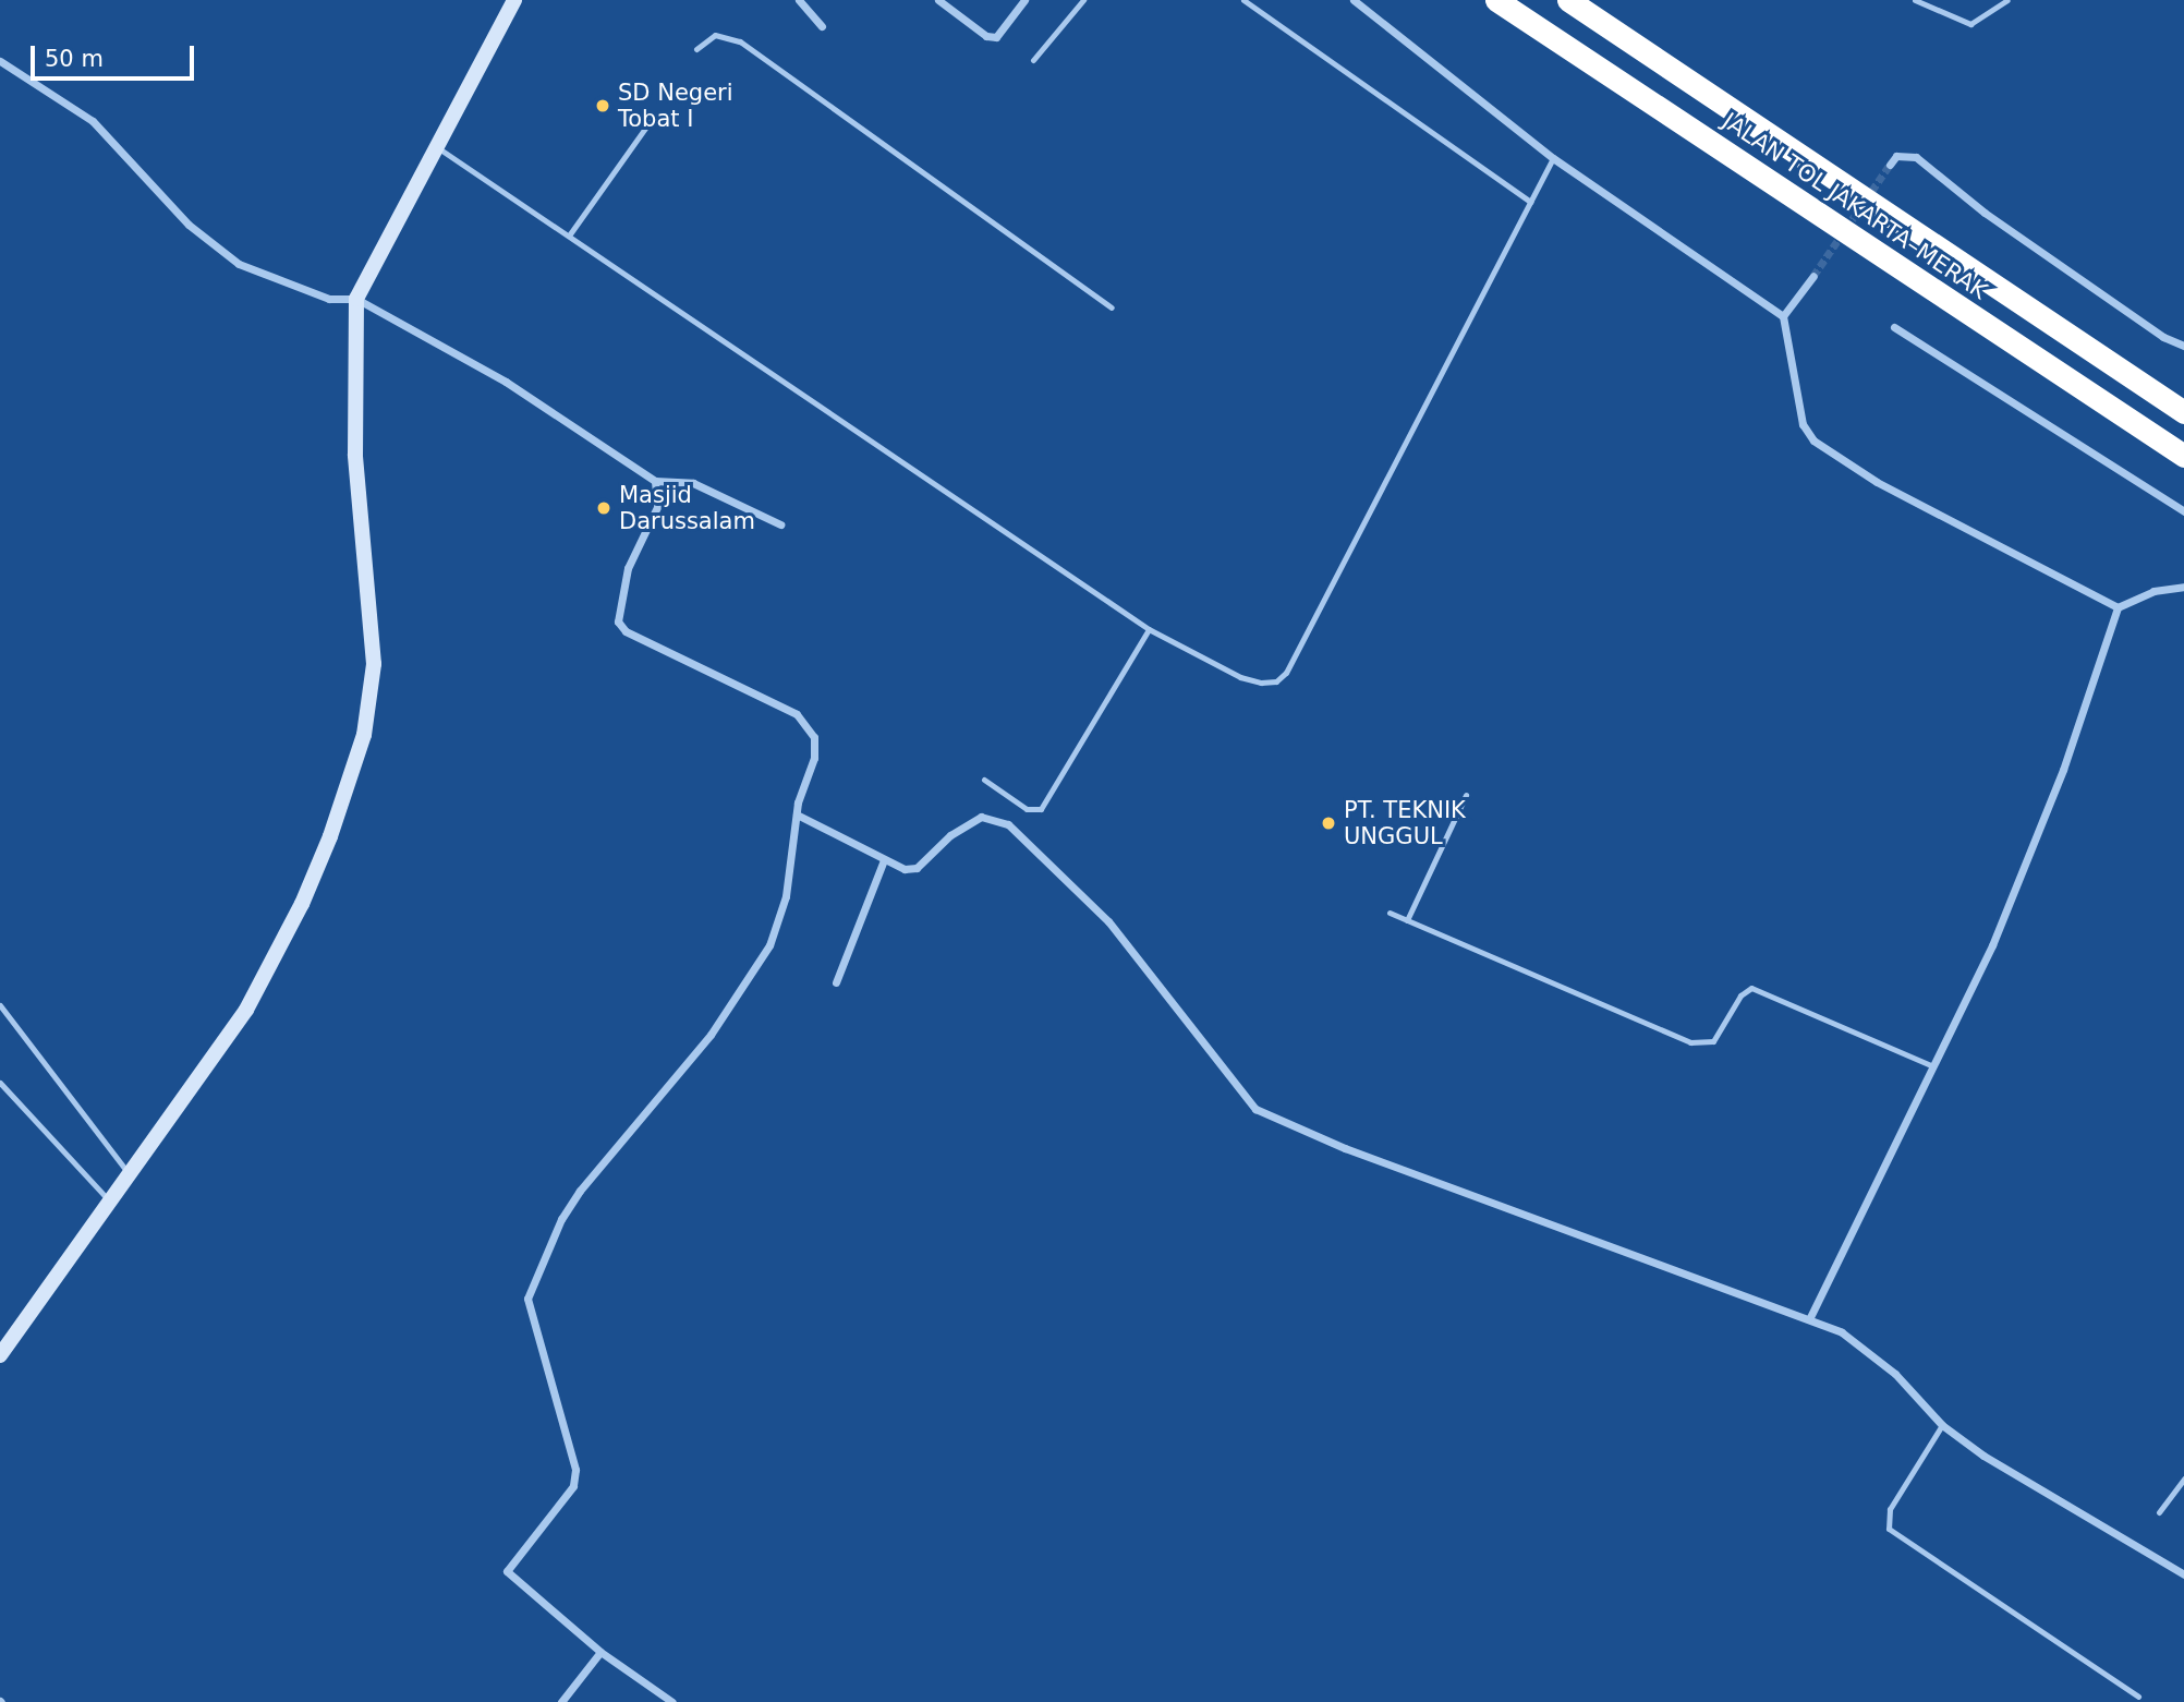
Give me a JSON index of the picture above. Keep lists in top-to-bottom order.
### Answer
{
  "streets": {
    "highway": ["JALAN TOL JAKARTA–MERAK"]
  },
  "places": ["SD Negeri Tobat I", "Masjid Darussalam", "PT. TEKNIK UNGGUL"],
  "scale_bar": "50 m"
}
